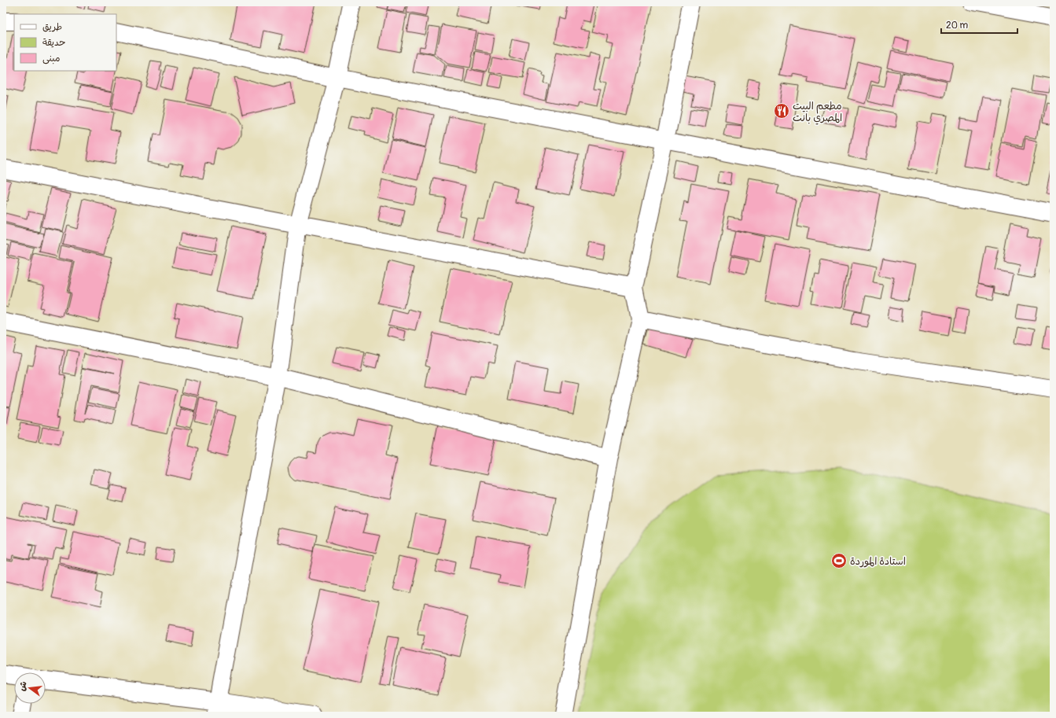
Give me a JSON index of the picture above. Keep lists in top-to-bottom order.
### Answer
{
  "places": {
    "restaurant": ["مطعم البيت المصري بانت"],
    "sports": ["استادة الموردة"]
  },
  "legend": ["طريق", "حديقة", "مبنى"],
  "scale_bar": "20 m",
  "north": "left"
}
